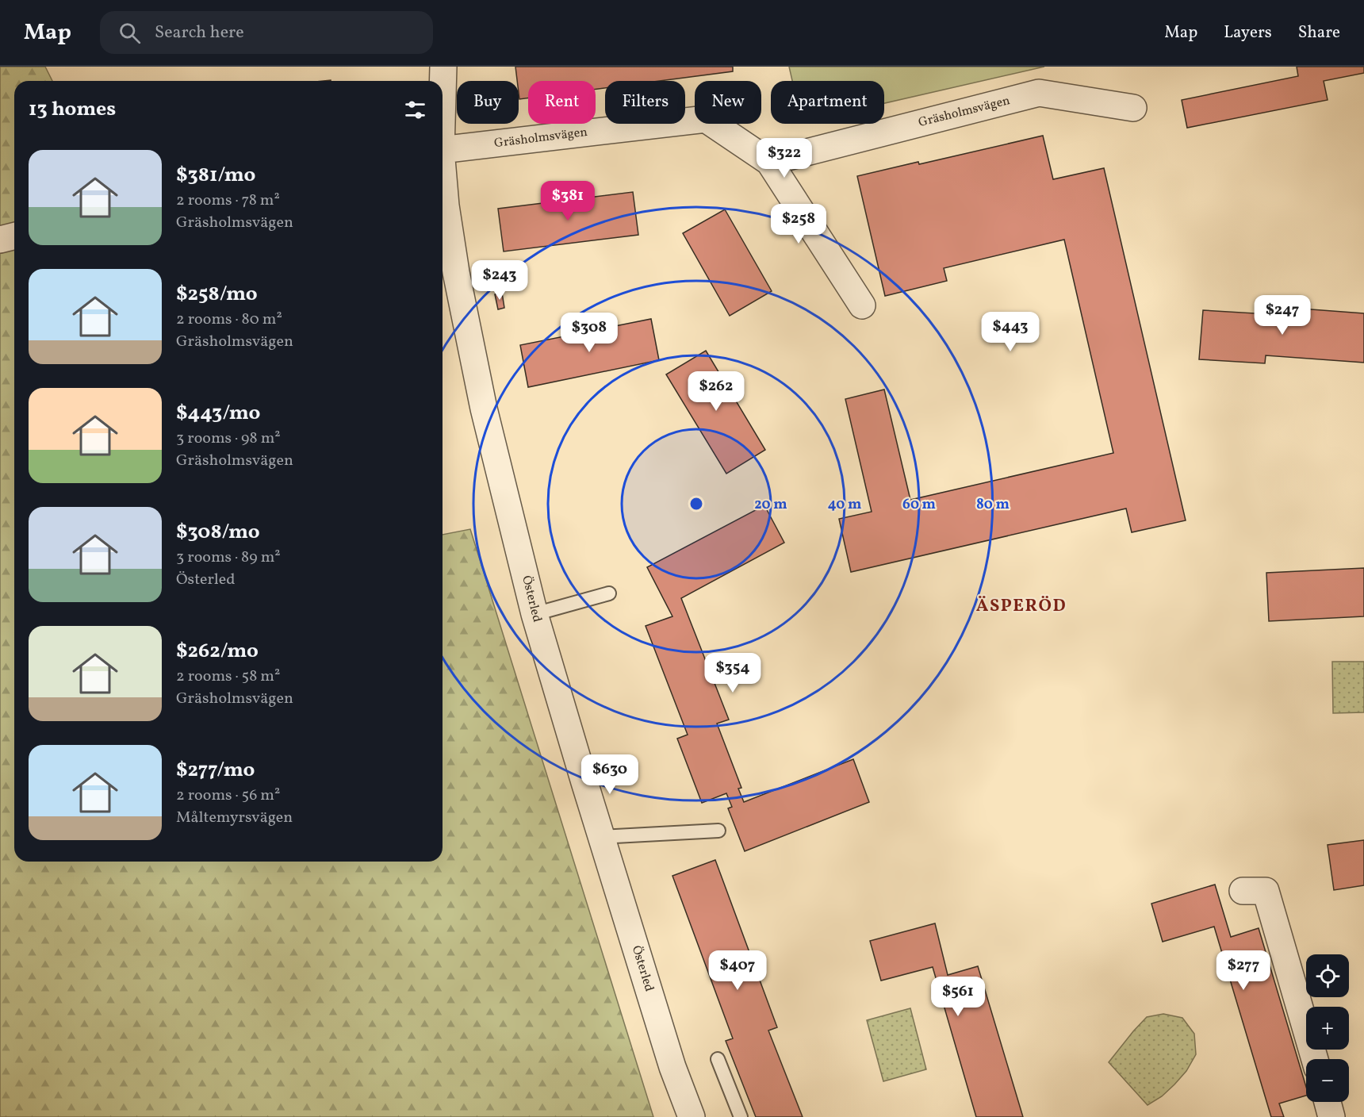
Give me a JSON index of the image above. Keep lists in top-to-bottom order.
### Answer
{
  "streets": {
    "street": ["Gräsholmsvägen", "Österled"]
  },
  "districts": ["ÄSPERÖD"],
  "page": {
    "header": "Map",
    "search": "Search here",
    "nav": ["Map", "Layers", "Share"],
    "chip": [
      "Buy",
      "Rent",
      "Filters",
      "New",
      "Apartment"
    ],
    "heading": "13 homes",
    "price": [
      "$322",
      "$381",
      "$258",
      "$243",
      "$247",
      "$443",
      "$308",
      "$262",
      "$354",
      "$630",
      "$407",
      "$277",
      "$561"
    ],
    "list": [
      {
        "name": "$381/mo",
        "note": "2 rooms · 78 m² · Gräsholmsvägen"
      },
      {
        "name": "$258/mo",
        "note": "2 rooms · 80 m² · Gräsholmsvägen"
      },
      {
        "name": "$443/mo",
        "note": "3 rooms · 98 m² · Gräsholmsvägen"
      },
      {
        "name": "$308/mo",
        "note": "3 rooms · 89 m² · Österled"
      },
      {
        "name": "$262/mo",
        "note": "2 rooms · 58 m² · Gräsholmsvägen"
      },
      {
        "name": "$277/mo",
        "note": "2 rooms · 56 m² · Måltemyrsvägen"
      }
    ],
    "map_buttons": ["+", "−"]
  },
  "rings": [
    "20 m",
    "40 m",
    "60 m",
    "80 m"
  ]
}
